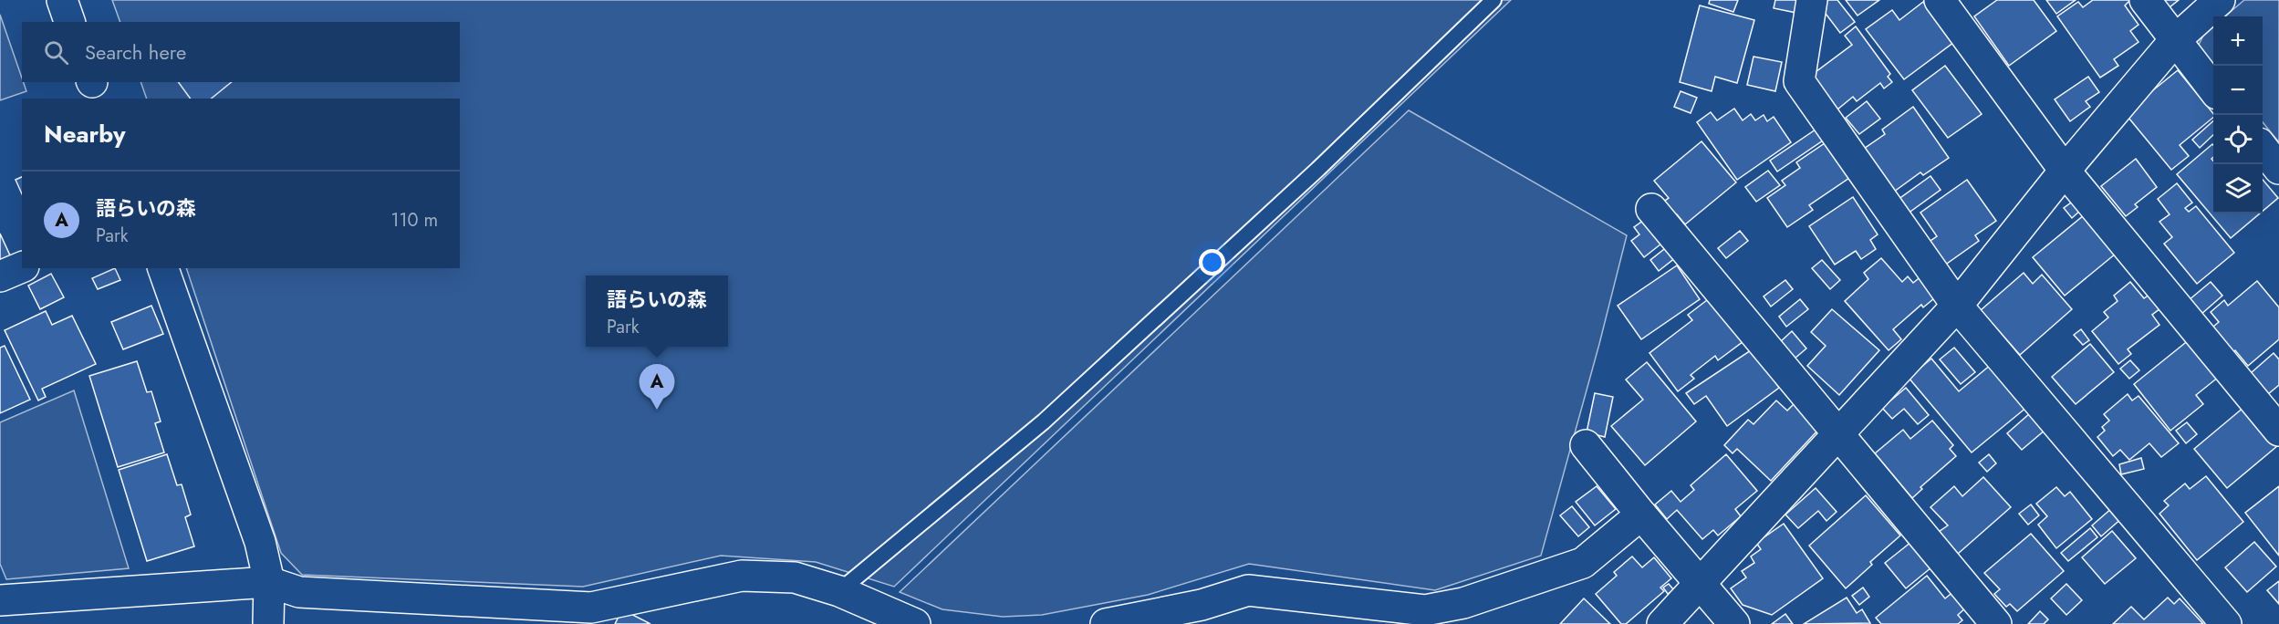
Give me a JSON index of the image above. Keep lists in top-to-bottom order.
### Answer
{
  "page": {
    "map_buttons": ["+", "−"],
    "search": "Search here",
    "heading": "Nearby",
    "list": [
      {
        "mark": "A",
        "name": "語らいの森",
        "note": "Park",
        "value": "110 m"
      }
    ],
    "popup": ["語らいの森", "Park"],
    "pins": "A"
  }
}
